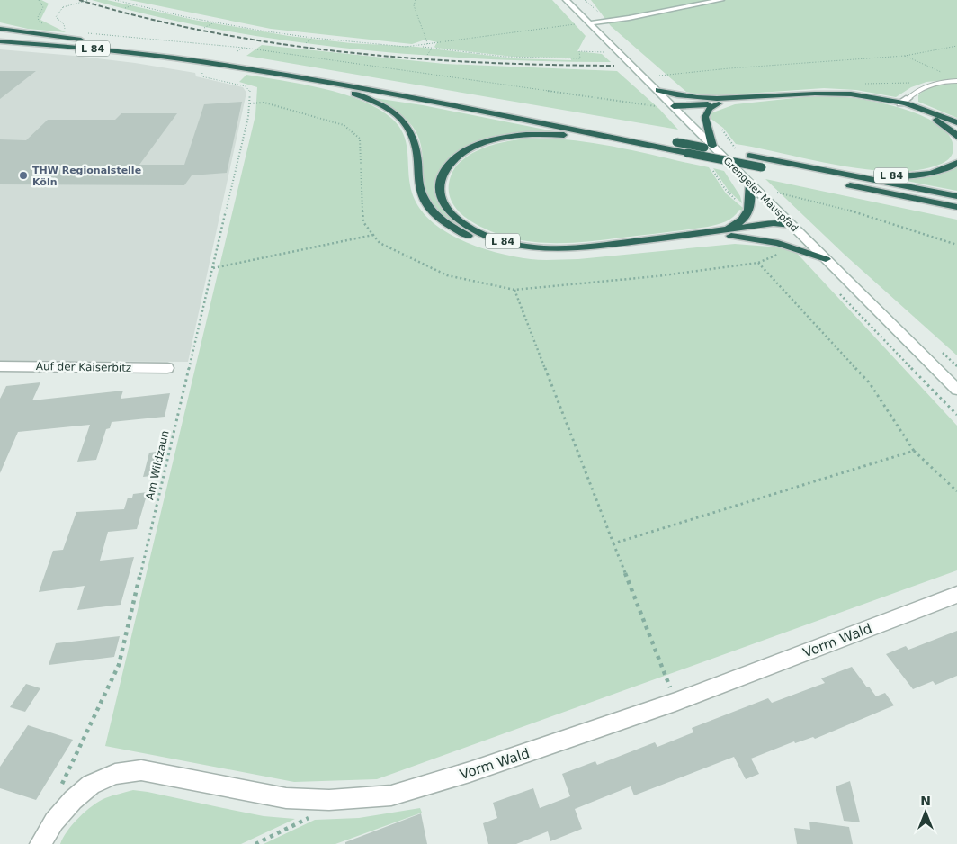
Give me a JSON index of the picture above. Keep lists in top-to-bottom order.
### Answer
{
  "streets": {
    "highway": ["L 84"],
    "main road": ["Grengeler Mauspfad", "Auf der Kaiserbitz", "Vorm Wald"],
    "path": ["Am Wildzaun"]
  },
  "crossings": [
    ["L 84", "Grengeler Mauspfad"]
  ],
  "places": ["THW Regionalstelle Köln"],
  "north": "top"
}
